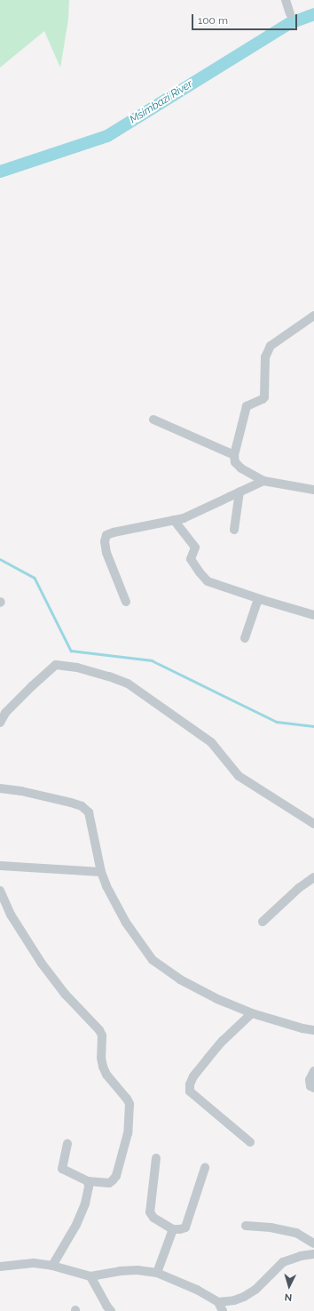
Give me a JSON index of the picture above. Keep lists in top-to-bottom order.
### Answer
{
  "water": ["Msimbazi River"],
  "scale_bar": "100 m",
  "north": "bottom"
}
